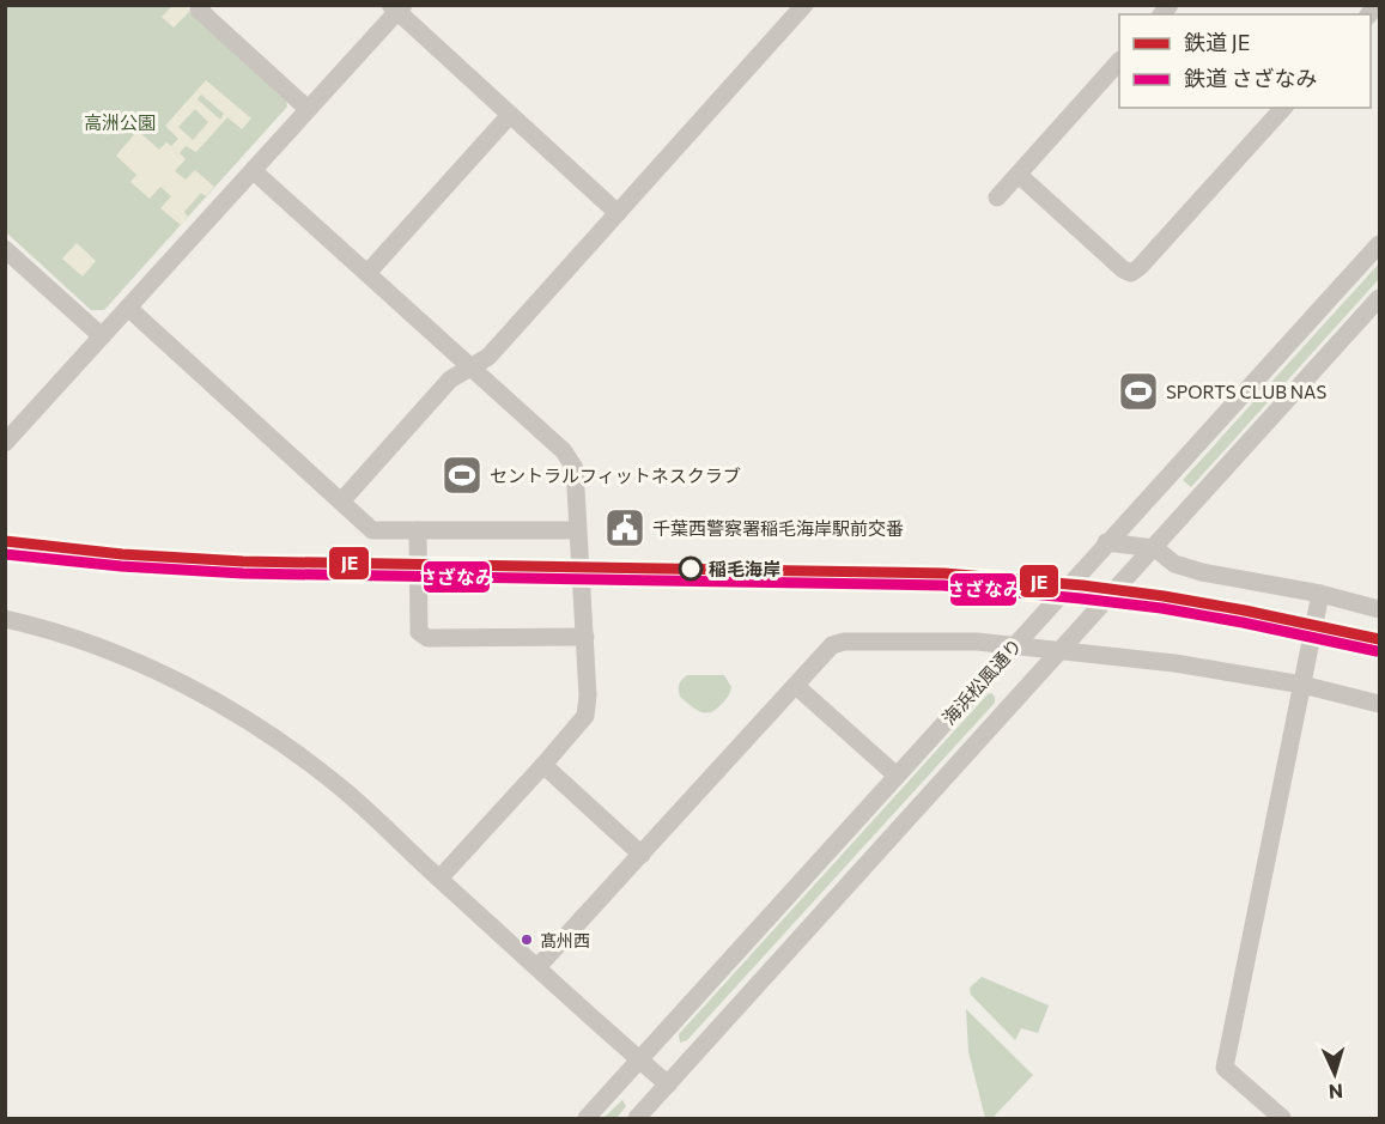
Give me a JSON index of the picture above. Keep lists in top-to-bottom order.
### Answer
{
  "streets": {
    "street": ["海浜松風通り"]
  },
  "parks": ["高洲公園"],
  "places": {
    "sports": ["SPORTS CLUB NAS", "セントラルフィットネスクラブ"],
    "public building": ["千葉西警察署稲毛海岸駅前交番"],
    "other": ["稲毛海岸", "髙州西"]
  },
  "lines": ["rail line JE", "rail line さざなみ"],
  "legend": ["鉄道 JE", "鉄道 さざなみ"],
  "north": "bottom"
}
